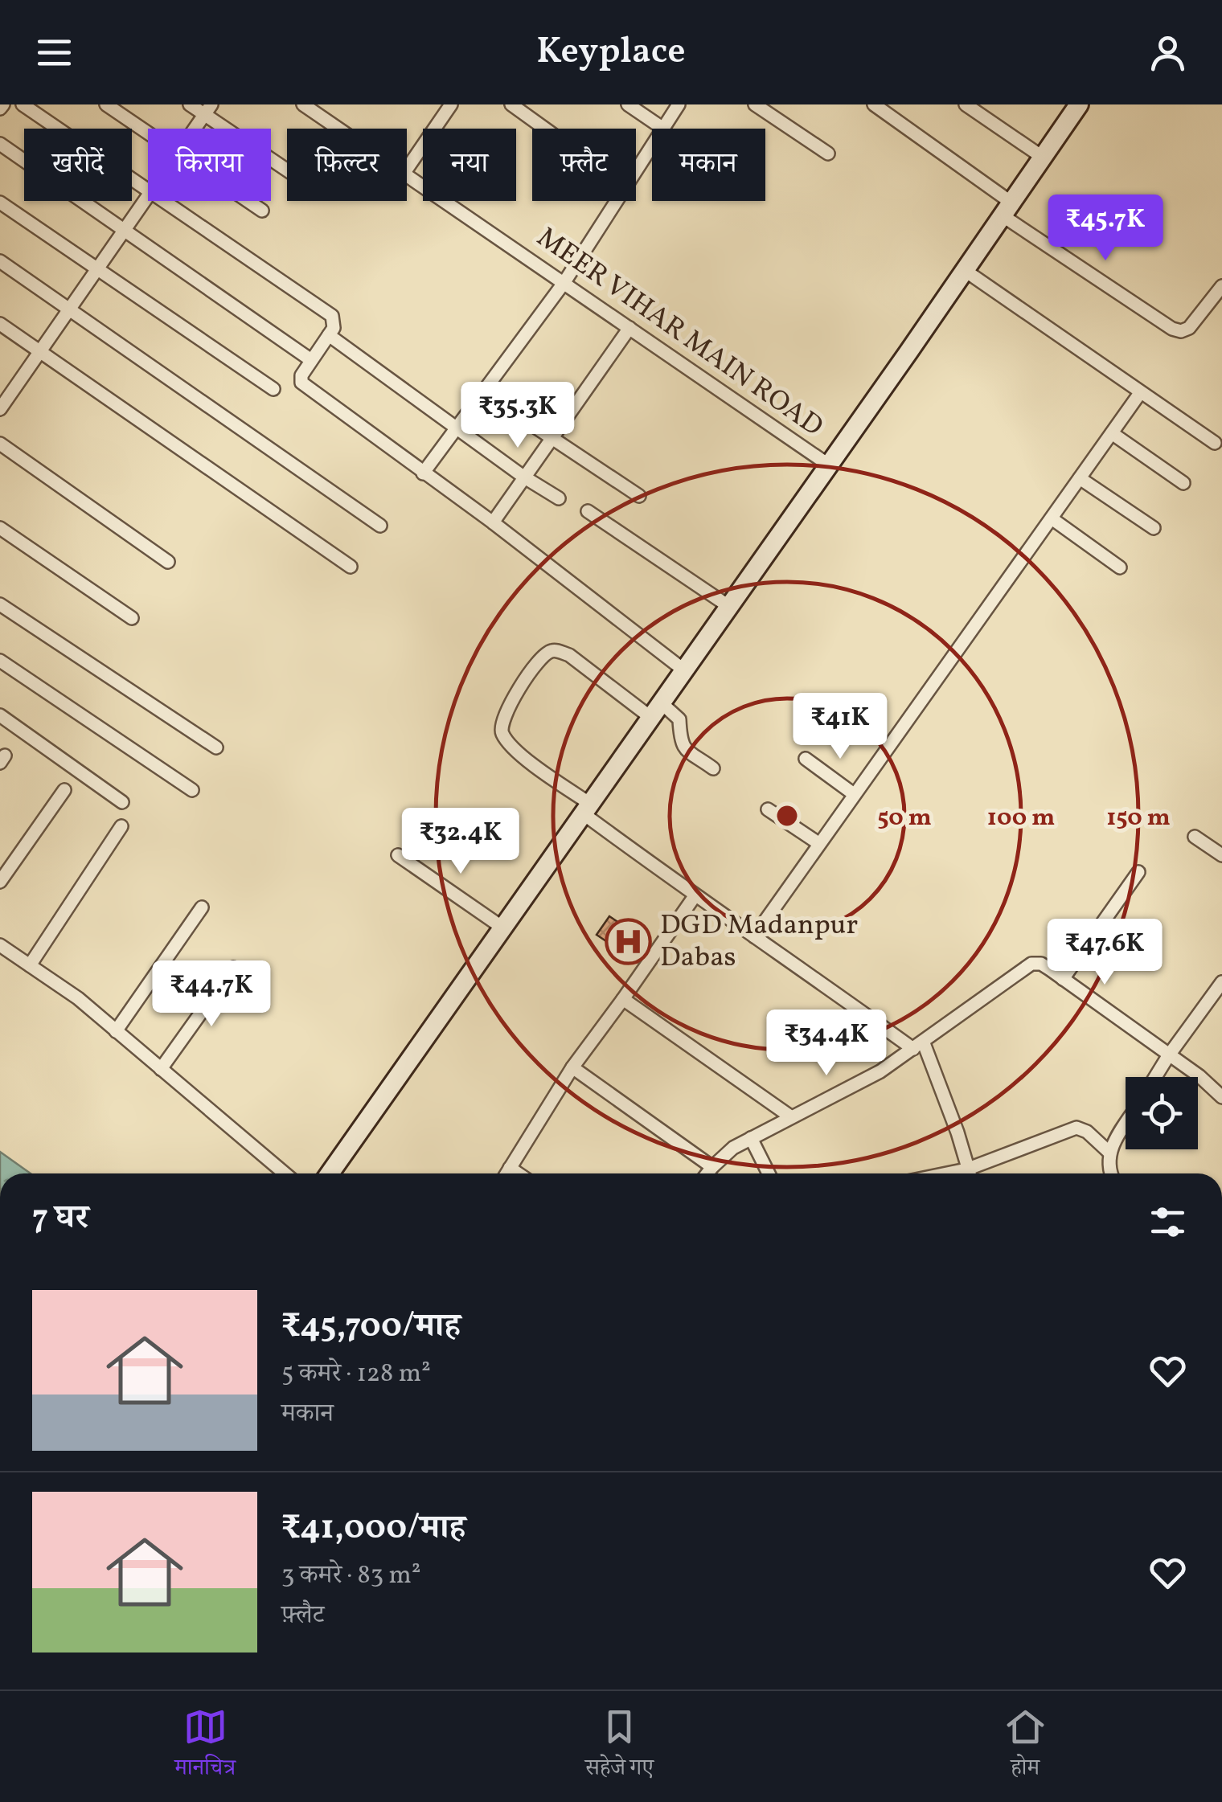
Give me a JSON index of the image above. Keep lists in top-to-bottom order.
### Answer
{
  "streets": {
    "street": ["MEER VIHAR MAIN ROAD"]
  },
  "places": {
    "hospital": ["DGD Madanpur Dabas"]
  },
  "page": {
    "header": "Keyplace",
    "chip": [
      "खरीदें",
      "किराया",
      "फ़िल्टर",
      "नया",
      "फ़्लैट",
      "मकान"
    ],
    "price": [
      "₹45.7K",
      "₹35.3K",
      "₹41K",
      "₹32.4K",
      "₹47.6K",
      "₹44.7K",
      "₹34.4K"
    ],
    "heading": "7 घर",
    "list": [
      {
        "name": "₹45,700/माह",
        "note": "5 कमरे · 128 m² · मकान"
      },
      {
        "name": "₹41,000/माह",
        "note": "3 कमरे · 83 m² · फ़्लैट"
      }
    ],
    "tabs": ["मानचित्र", "सहेजे गए", "होम"]
  },
  "rings": ["50 m", "100 m", "150 m"]
}
